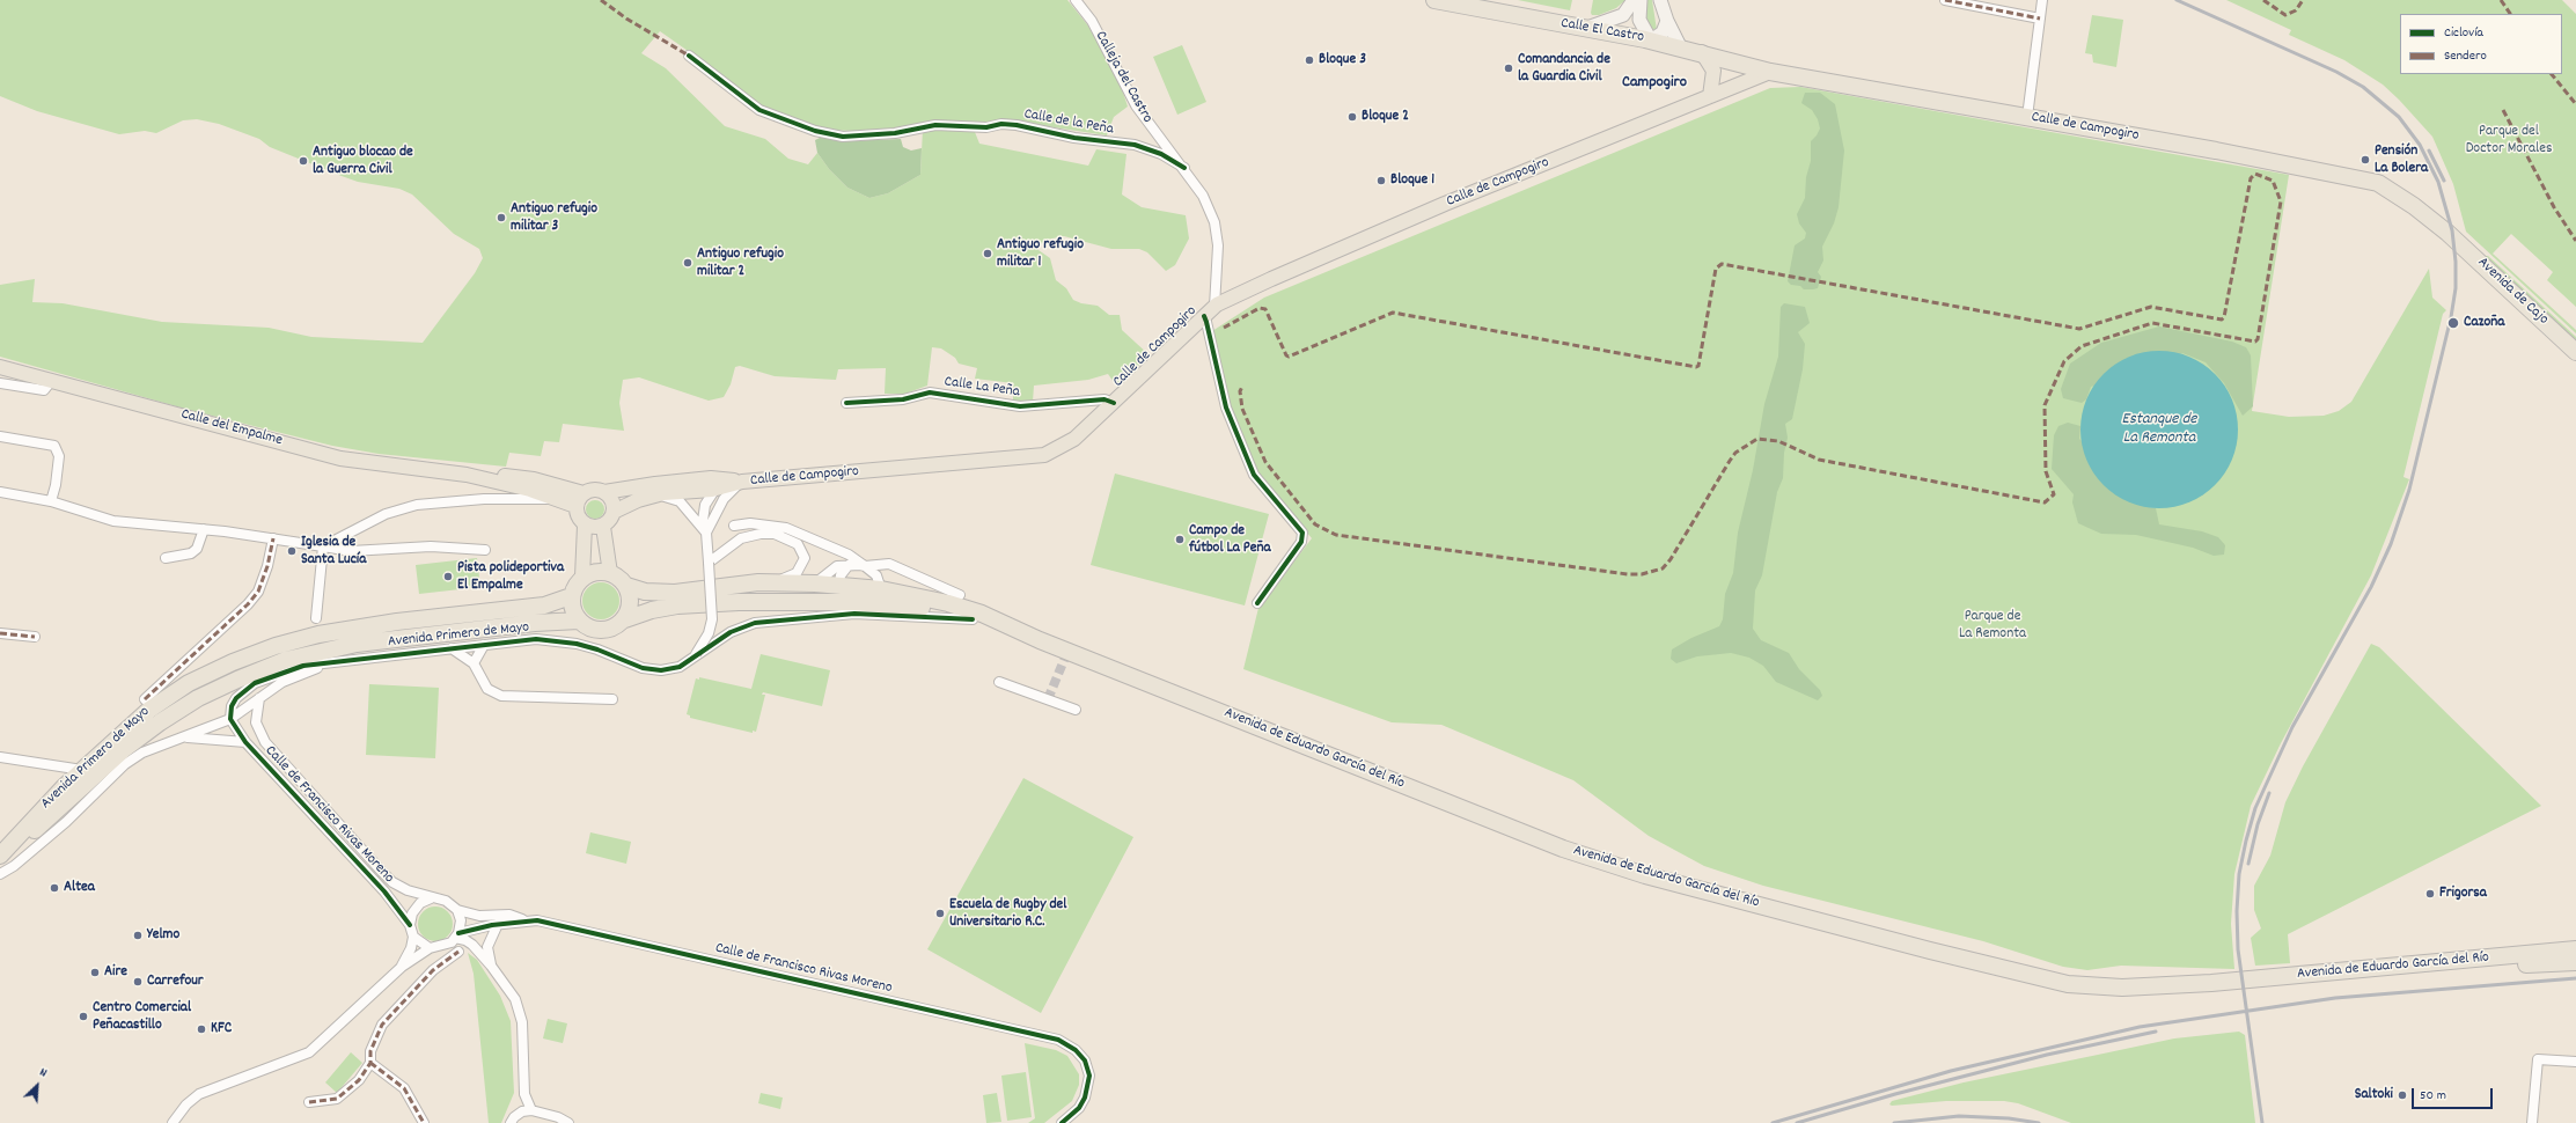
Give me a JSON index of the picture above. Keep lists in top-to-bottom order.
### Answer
{
  "streets": {
    "highway": [
      "Calle El Castro",
      "Calle de Campogiro",
      "Avenida de Cajo",
      "Avenida Primero de Mayo",
      "Avenida de Eduardo García del Río"
    ],
    "main road": ["Calle del Empalme"],
    "street": [
      "Calleja del Castro",
      "Calle de la Peña",
      "Calle La Peña",
      "Calle de Francisco Rivas Moreno"
    ]
  },
  "crossings": [
    ["Calle El Castro", "Calle de Campogiro"],
    ["Calleja del Castro", "Calle de la Peña"],
    ["Calleja del Castro", "Calle de Campogiro"],
    ["Calle de Campogiro", "Avenida de Cajo"],
    ["Calle de Campogiro", "Calle La Peña"],
    ["Calle de Campogiro", "Calle del Empalme"],
    ["Calle de Campogiro", "Avenida Primero de Mayo"],
    ["Avenida Primero de Mayo", "Avenida de Eduardo García del Río"],
    ["Avenida Primero de Mayo", "Calle de Francisco Rivas Moreno"]
  ],
  "districts": ["Campogiro"],
  "water": ["Estanque de La Remonta"],
  "parks": ["Parque del Doctor Morales", "Parque de La Remonta"],
  "places": [
    "Bloque 3",
    "Comandancia de la Guardia Civil",
    "Bloque 2",
    "Pensión La Bolera",
    "Antiguo blocao de la Guerra Civil",
    "Bloque 1",
    "Antiguo refugio militar 3",
    "Antiguo refugio militar 1",
    "Antiguo refugio militar 2",
    "Cazoña",
    "Campo de fútbol La Peña",
    "Iglesia de Santa Lucía",
    "Pista polideportiva El Empalme",
    "Altea",
    "Frigorsa",
    "Escuela de Rugby del Universitario R.C.",
    "Yelmo",
    "Aire",
    "Carrefour",
    "Centro Comercial Peñacastillo",
    "KFC",
    "Saltoki"
  ],
  "legend": ["Ciclovía", "Sendero"],
  "scale_bar": "50 m",
  "north": "top right"
}
